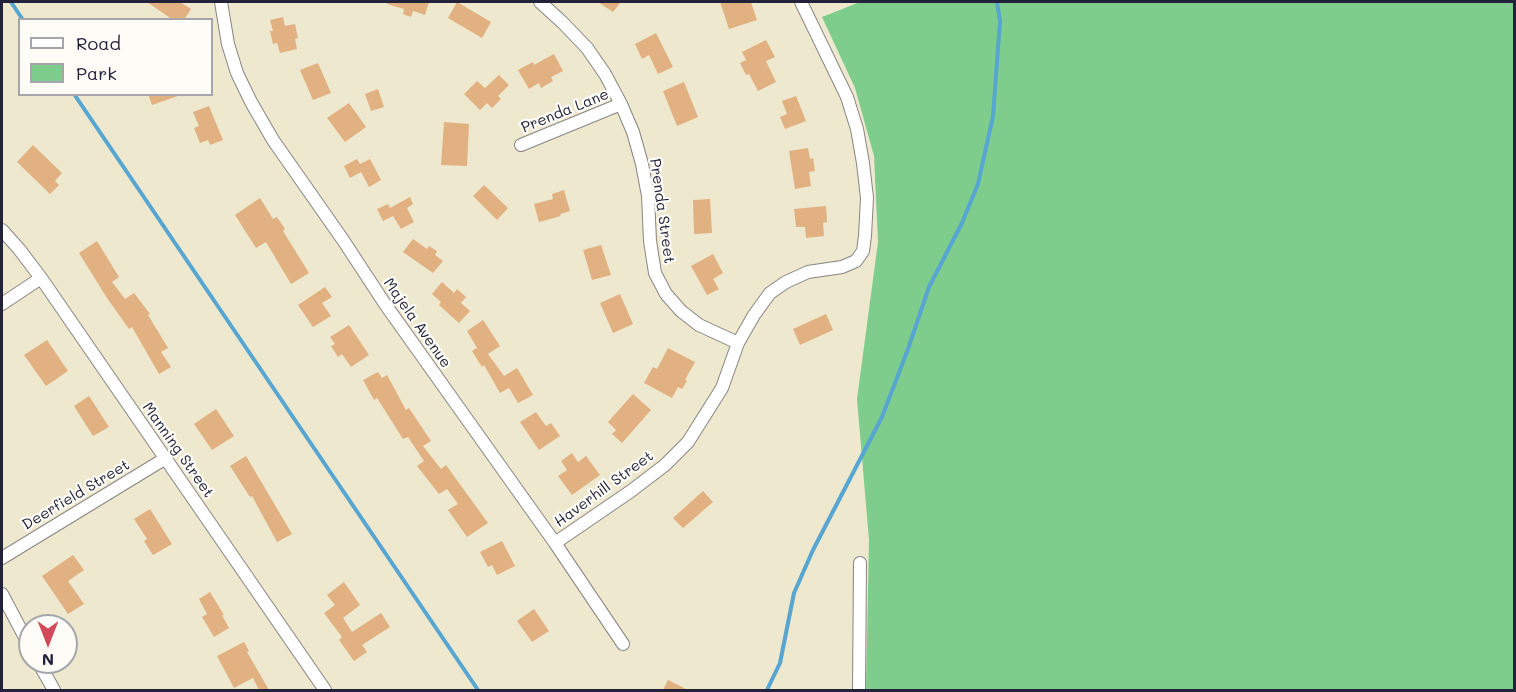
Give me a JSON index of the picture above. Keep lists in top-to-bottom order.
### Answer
{
  "streets": {
    "street": [
      "Prenda Lane",
      "Prenda Street",
      "Majela Avenue",
      "Manning Street",
      "Haverhill Street",
      "Deerfield Street"
    ]
  },
  "crossings": [
    ["Prenda Lane", "Prenda Street"],
    ["Prenda Street", "Haverhill Street"],
    ["Majela Avenue", "Haverhill Street"],
    ["Manning Street", "Deerfield Street"]
  ],
  "legend": ["Road", "Park"],
  "north": "bottom"
}
